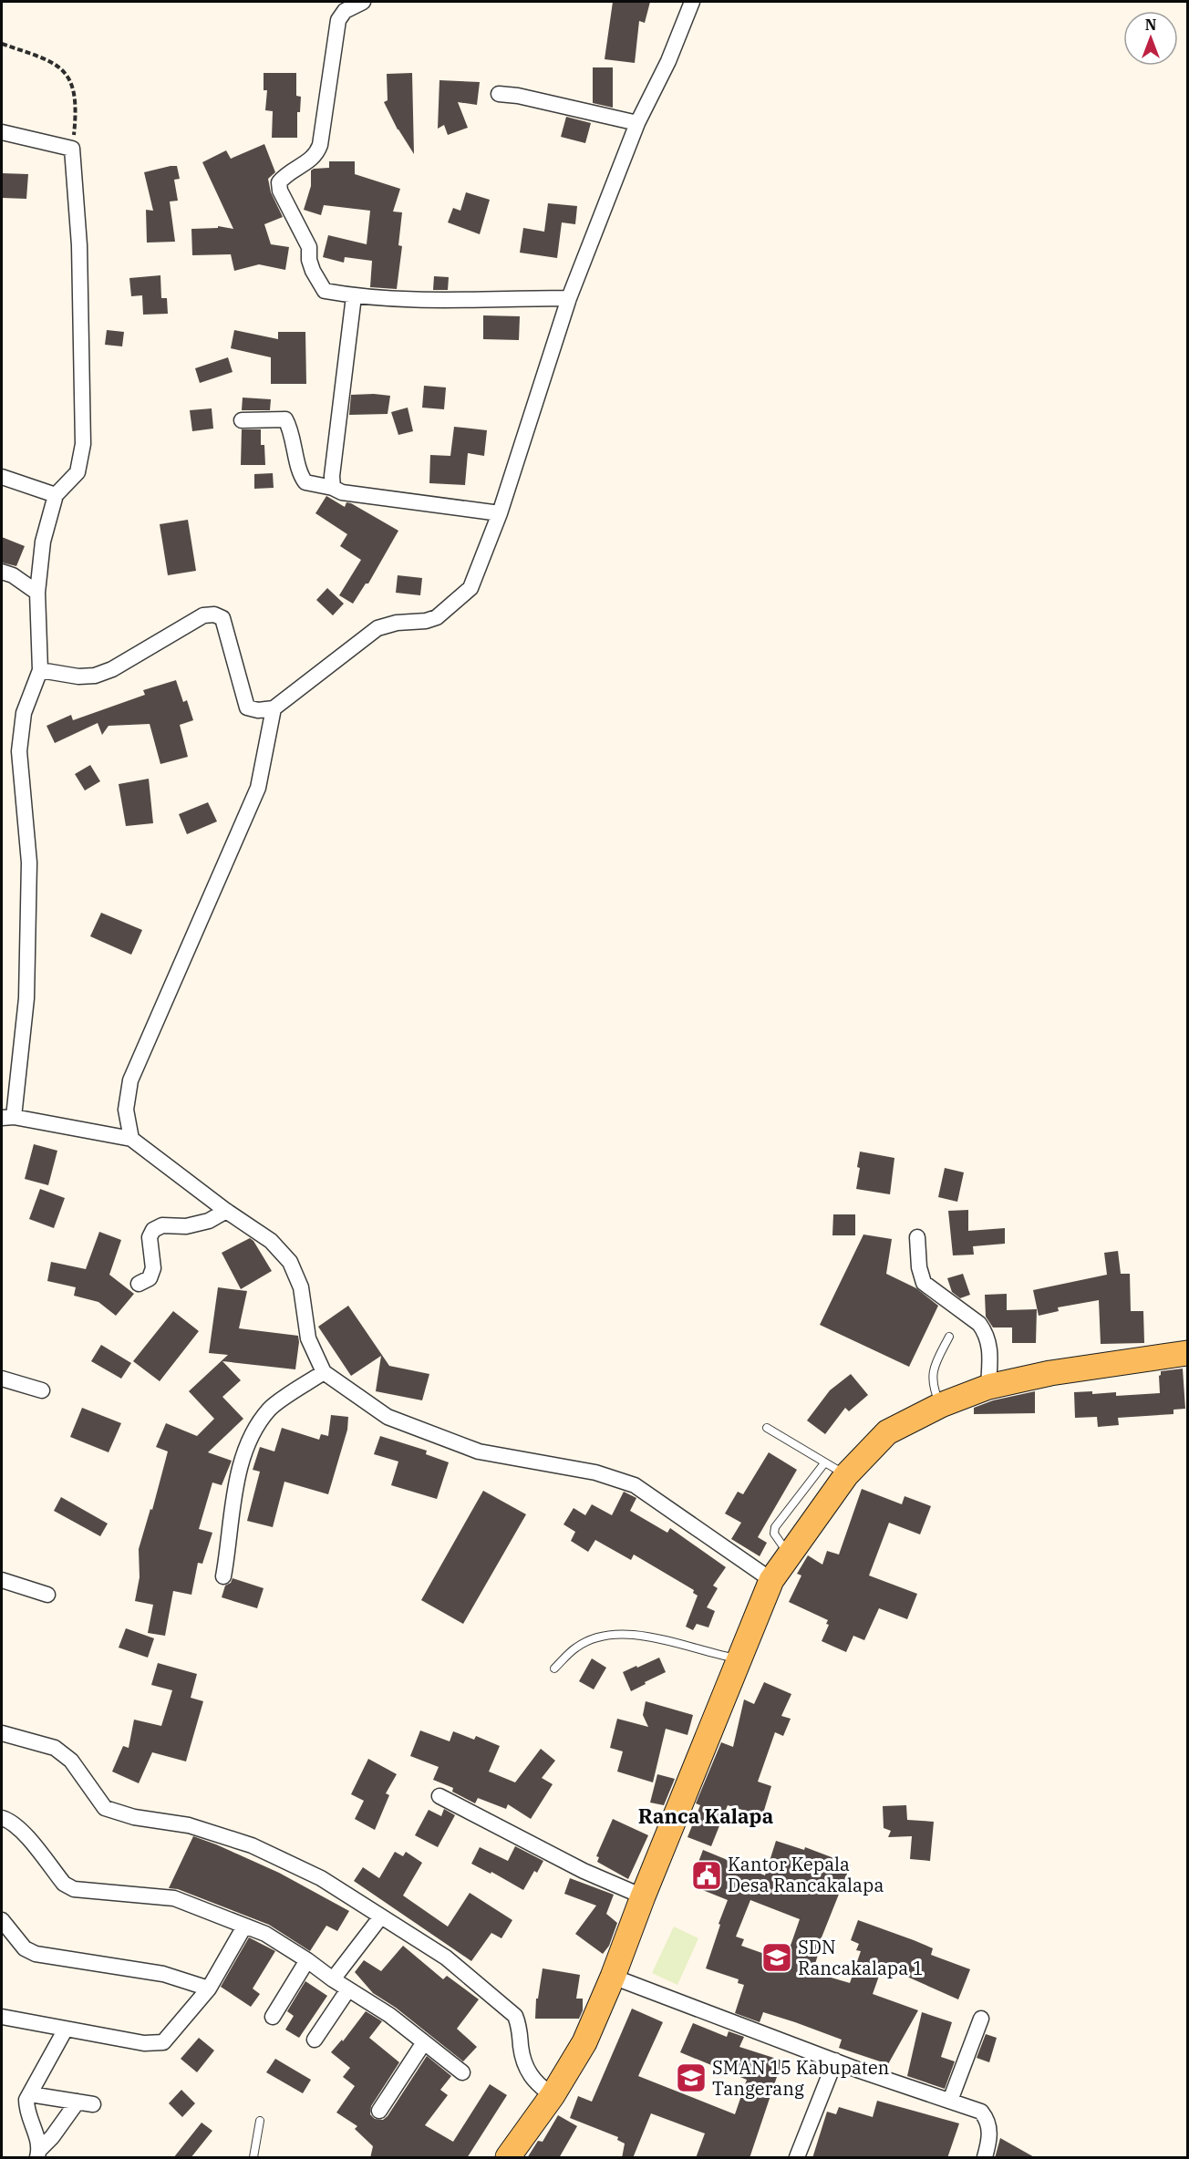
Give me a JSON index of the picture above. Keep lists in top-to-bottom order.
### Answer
{
  "districts": ["Ranca Kalapa"],
  "places": {
    "public building": ["Kantor Kepala Desa Rancakalapa"],
    "school or university": ["SDN Rancakalapa 1", "SMAN 15 Kabupaten Tangerang"]
  },
  "north": "top"
}
